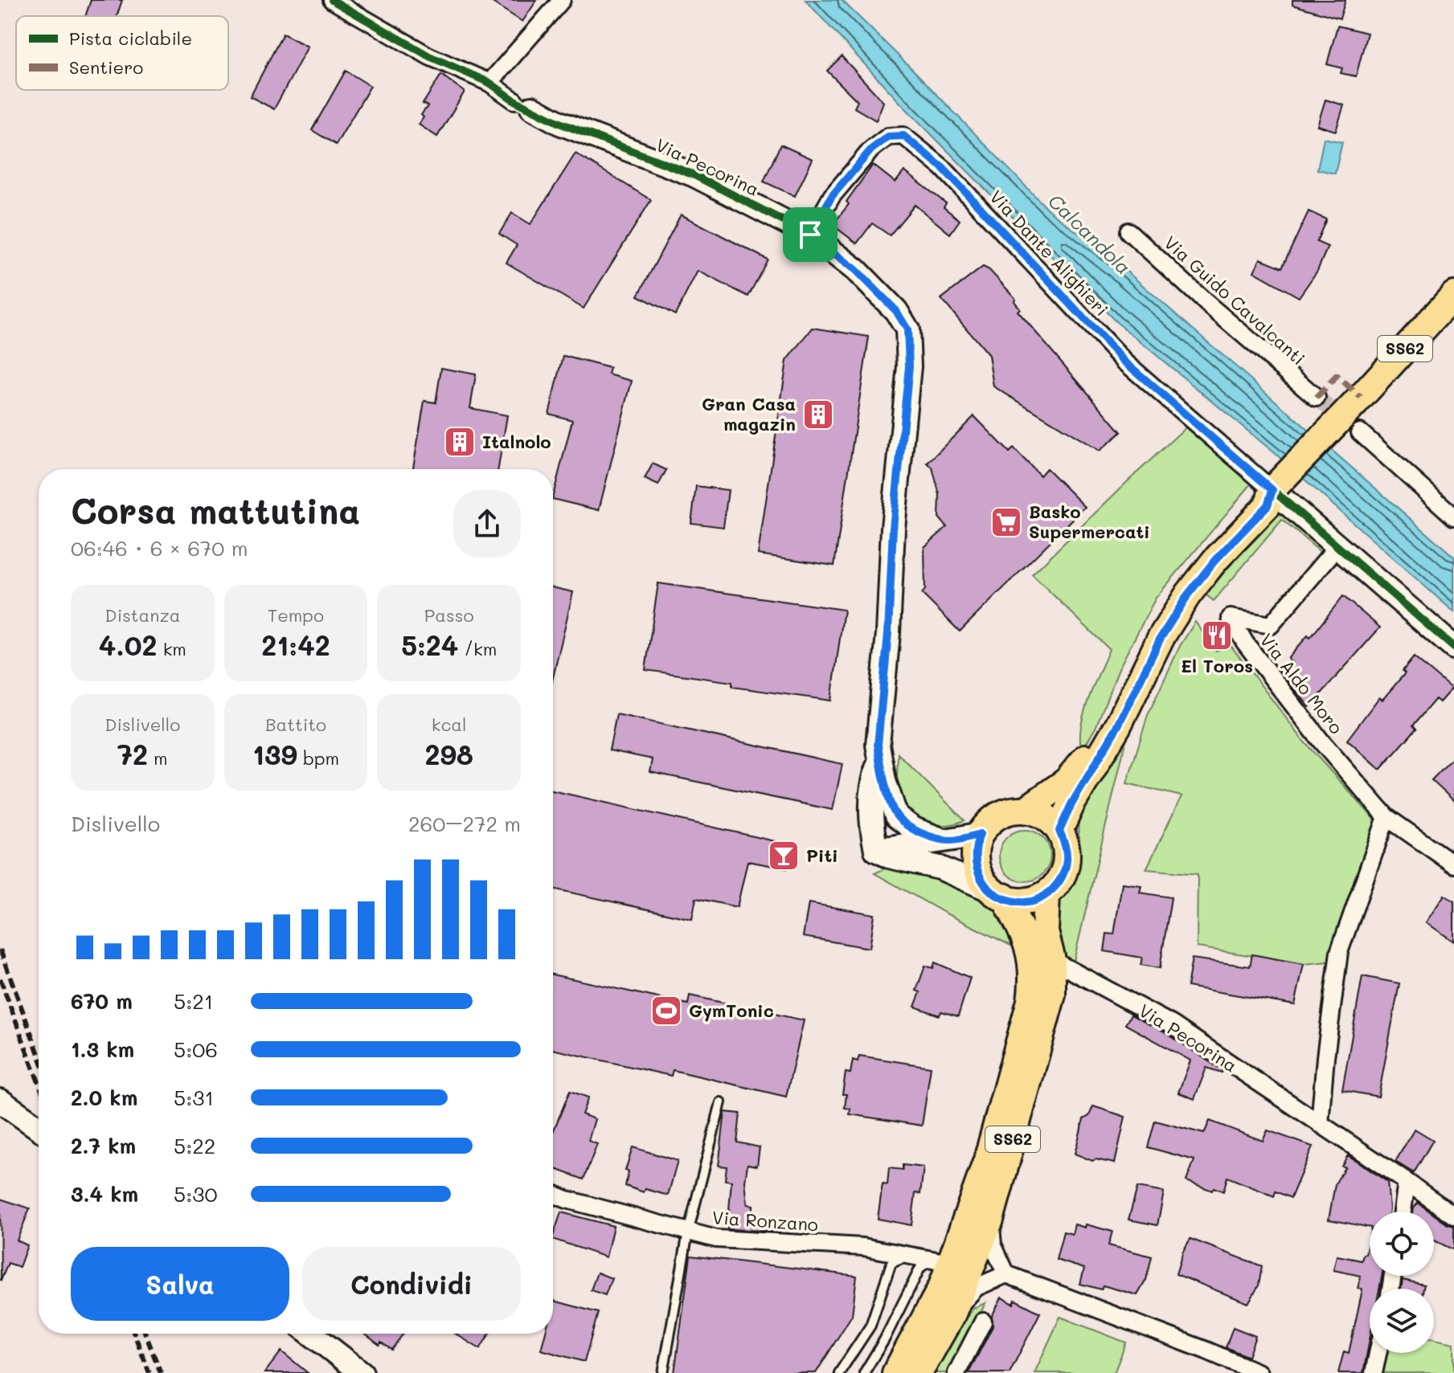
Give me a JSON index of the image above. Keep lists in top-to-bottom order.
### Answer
{
  "streets": {
    "main road": ["SS62"],
    "street": [
      "Via Pecorina",
      "Via Dante Alighieri",
      "Via Guido Cavalcanti",
      "Via Aldo Moro",
      "Via Ronzano"
    ]
  },
  "crossings": [
    ["Via Pecorina", "Via Dante Alighieri"],
    ["Via Pecorina", "SS62"],
    ["Via Dante Alighieri", "SS62"]
  ],
  "water": ["Calcandola"],
  "places": {
    "building": ["Gran Casa magazin", "Italnolo"],
    "supermarket": ["Basko Supermercati"],
    "restaurant": ["El Toros"],
    "bar": ["Piti"],
    "sports": ["GymTonic"]
  },
  "legend": ["Pista ciclabile", "Sentiero"],
  "page": {
    "heading": ["Corsa mattutina", "06:46 · 6 × 670 m"],
    "stats": [
      ["Distanza", "4.02 km"],
      ["Tempo", "21:42"],
      ["Passo", "5:24 /km"],
      ["Dislivello", "72 m"],
      ["Battito", "139 bpm"],
      ["kcal", "298"]
    ],
    "chart": ["Dislivello", "260–272 m"],
    "list": [
      {
        "name": "670 m",
        "note": "5:21"
      },
      {
        "name": "1.3 km",
        "note": "5:06"
      },
      {
        "name": "2.0 km",
        "note": "5:31"
      },
      {
        "name": "2.7 km",
        "note": "5:22"
      },
      {
        "name": "3.4 km",
        "note": "5:30"
      }
    ],
    "buttons": ["Salva", "Condividi"]
  }
}
